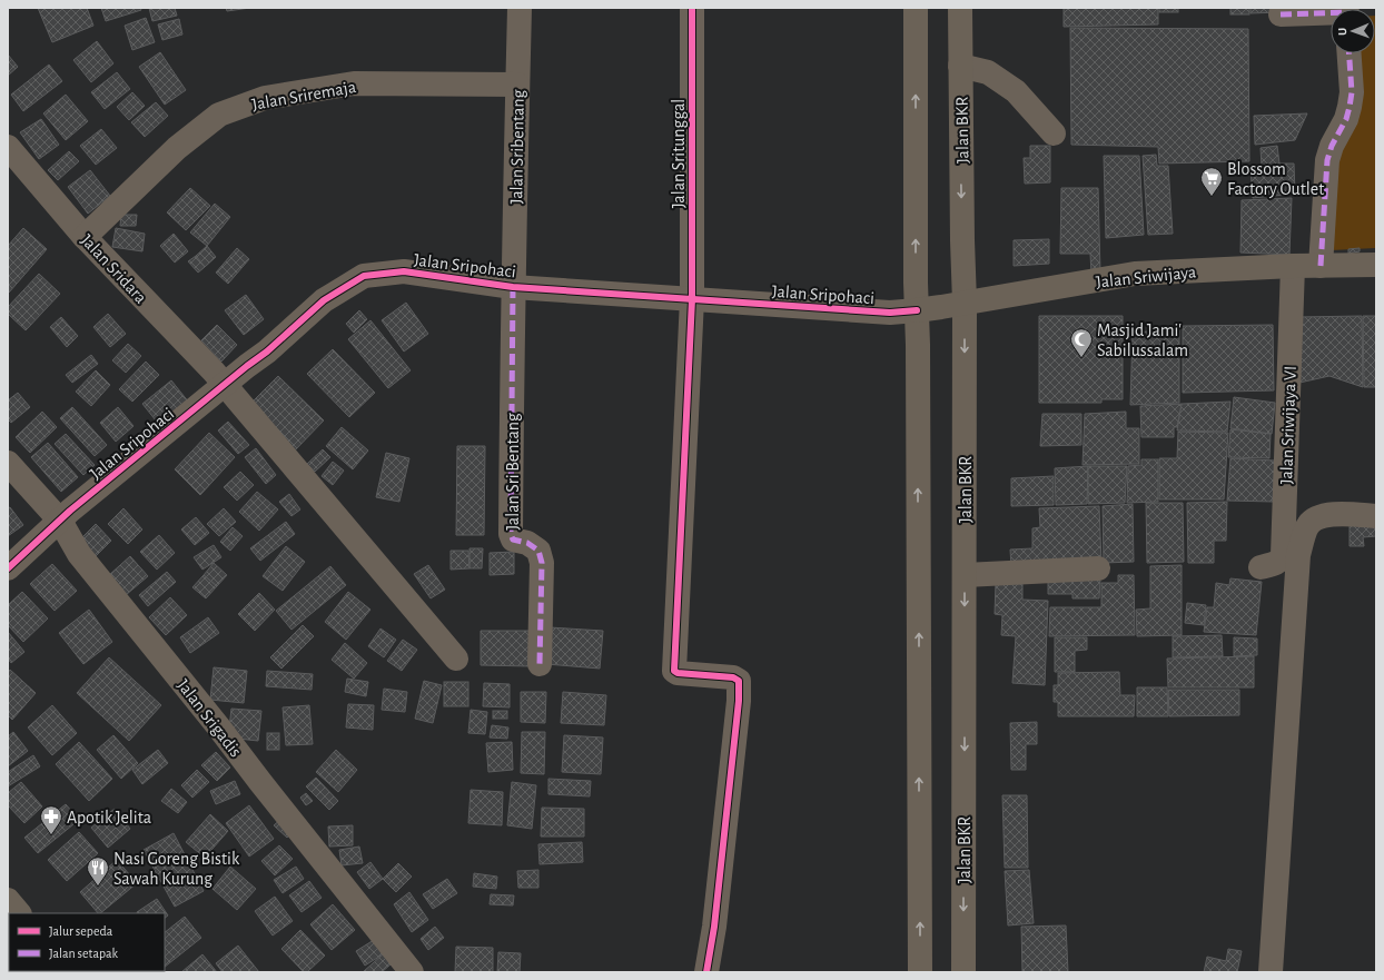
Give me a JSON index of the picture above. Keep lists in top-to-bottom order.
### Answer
{
  "streets": {
    "main road": ["Jalan BKR", "Jalan Sriwijaya"],
    "street": [
      "Jalan Sriremaja",
      "Jalan Sribentang",
      "Jalan Sritunggal",
      "Jalan Sripohaci",
      "Jalan Sridara",
      "Jalan Sriwijaya VI",
      "Jalan Sri Bentang",
      "Jalan Srigadis"
    ]
  },
  "crossings": [
    ["Jalan Sriremaja", "Jalan Sribentang"],
    ["Jalan Sriremaja", "Jalan Sridara"],
    ["Jalan BKR", "Jalan Sriwijaya"],
    ["Jalan Sribentang", "Jalan Sripohaci"],
    ["Jalan Sribentang", "Jalan Sri Bentang"],
    ["Jalan Sritunggal", "Jalan Sripohaci"],
    ["Jalan Sripohaci", "Jalan Sridara"],
    ["Jalan Sripohaci", "Jalan Sriwijaya"],
    ["Jalan Sripohaci", "Jalan Sri Bentang"],
    ["Jalan Sripohaci", "Jalan Srigadis"],
    ["Jalan Sriwijaya", "Jalan Sriwijaya VI"]
  ],
  "places": {
    "supermarket": ["Blossom Factory Outlet"],
    "mosque": ["Masjid Jami' Sabilussalam"],
    "pharmacy": ["Apotik Jelita"],
    "restaurant": ["Nasi Goreng Bistik Sawah Kurung"]
  },
  "legend": ["Jalur sepeda", "Jalan setapak"],
  "north": "left"
}
